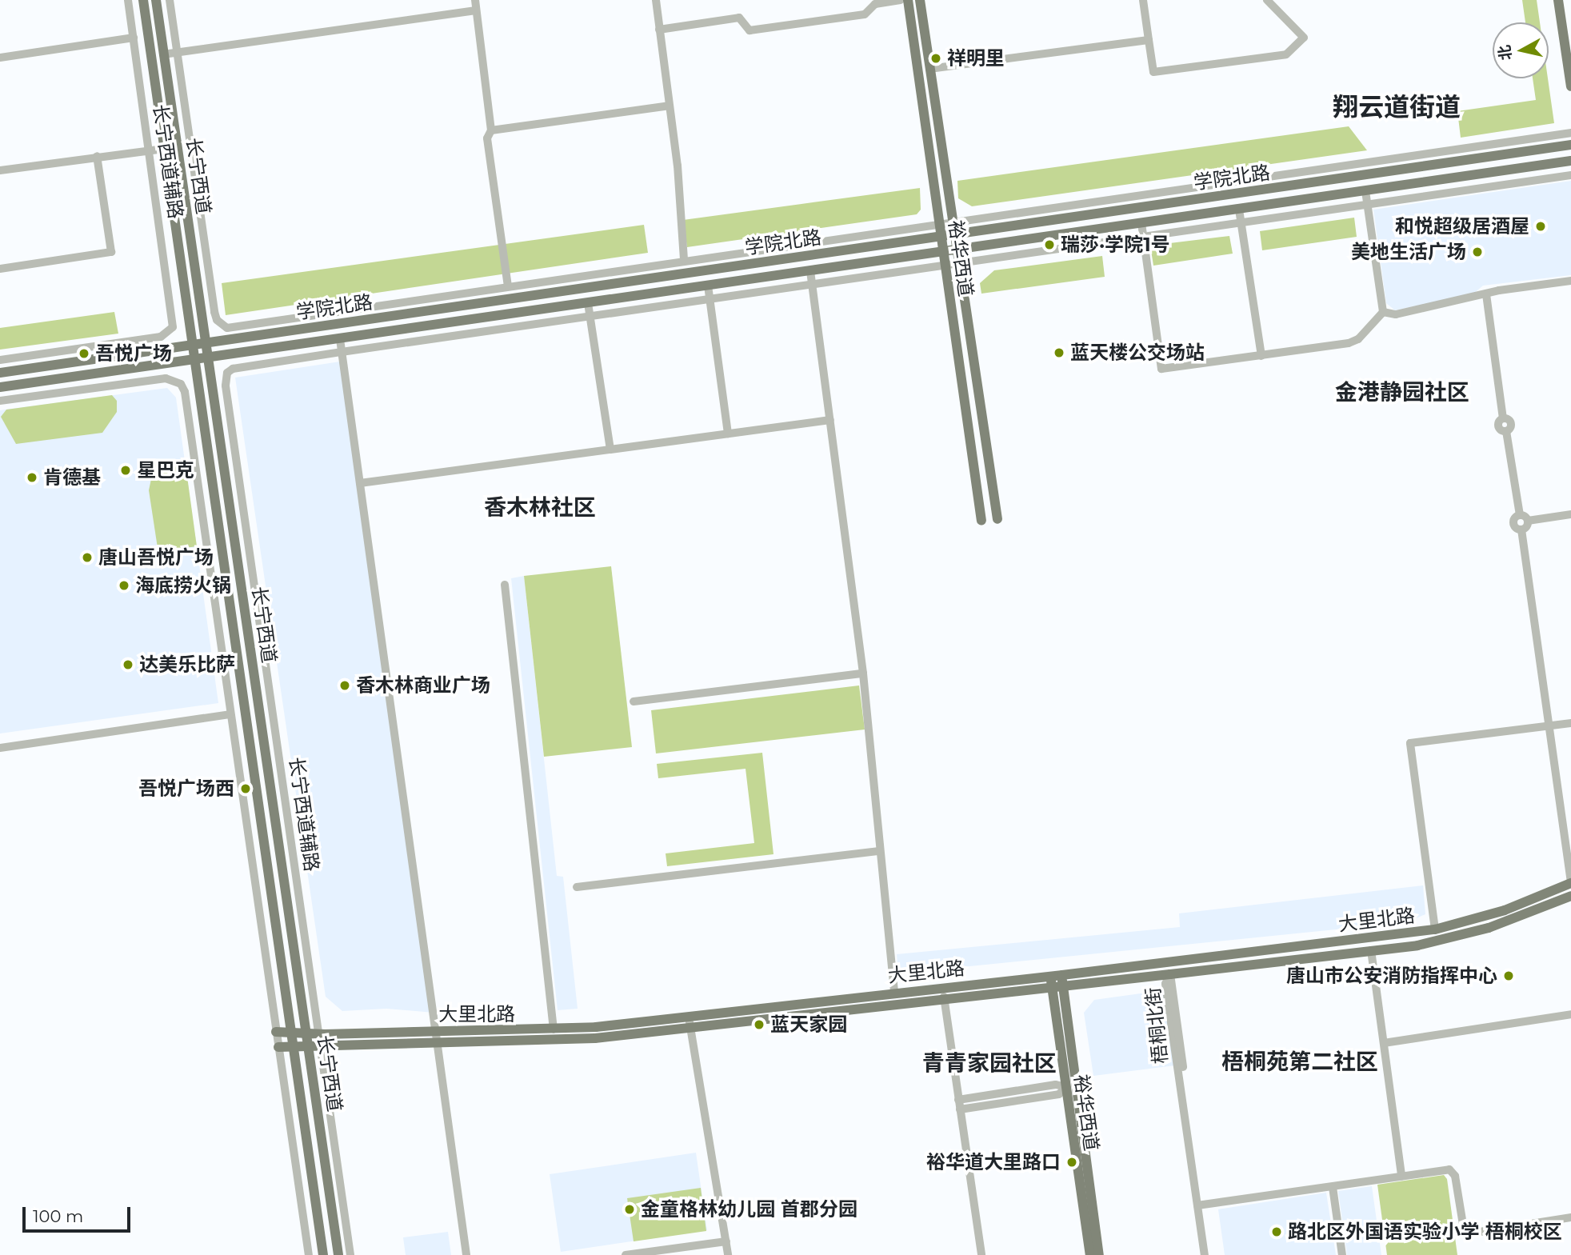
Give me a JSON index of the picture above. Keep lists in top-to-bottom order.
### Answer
{
  "streets": {
    "main road": [
      "长宁西道",
      "学院北路",
      "裕华西道",
      "大里北路"
    ],
    "street": ["长宁西道辅路", "梧桐北街"]
  },
  "crossings": [
    ["长宁西道辅路", "大里北路"],
    ["长宁西道", "学院北路"],
    ["长宁西道", "大里北路"],
    ["学院北路", "裕华西道"],
    ["裕华西道", "大里北路"],
    ["大里北路", "梧桐北街"]
  ],
  "districts": [
    "翔云道街道",
    "金港静园社区",
    "香木林社区",
    "梧桐苑第二社区",
    "青青家园社区"
  ],
  "places": [
    "祥明里",
    "和悦超级居酒屋",
    "瑞莎·学院1号",
    "美地生活广场",
    "蓝天楼公交场站",
    "吾悦广场",
    "星巴克",
    "肯德基",
    "唐山吾悦广场",
    "海底捞火锅",
    "达美乐比萨",
    "香木林商业广场",
    "吾悦广场西",
    "唐山市公安消防指挥中心",
    "蓝天家园",
    "裕华道大里路口",
    "金童格林幼儿园 首郡分园",
    "路北区外国语实验小学 梧桐校区"
  ],
  "scale_bar": "100 m",
  "north": "left"
}
